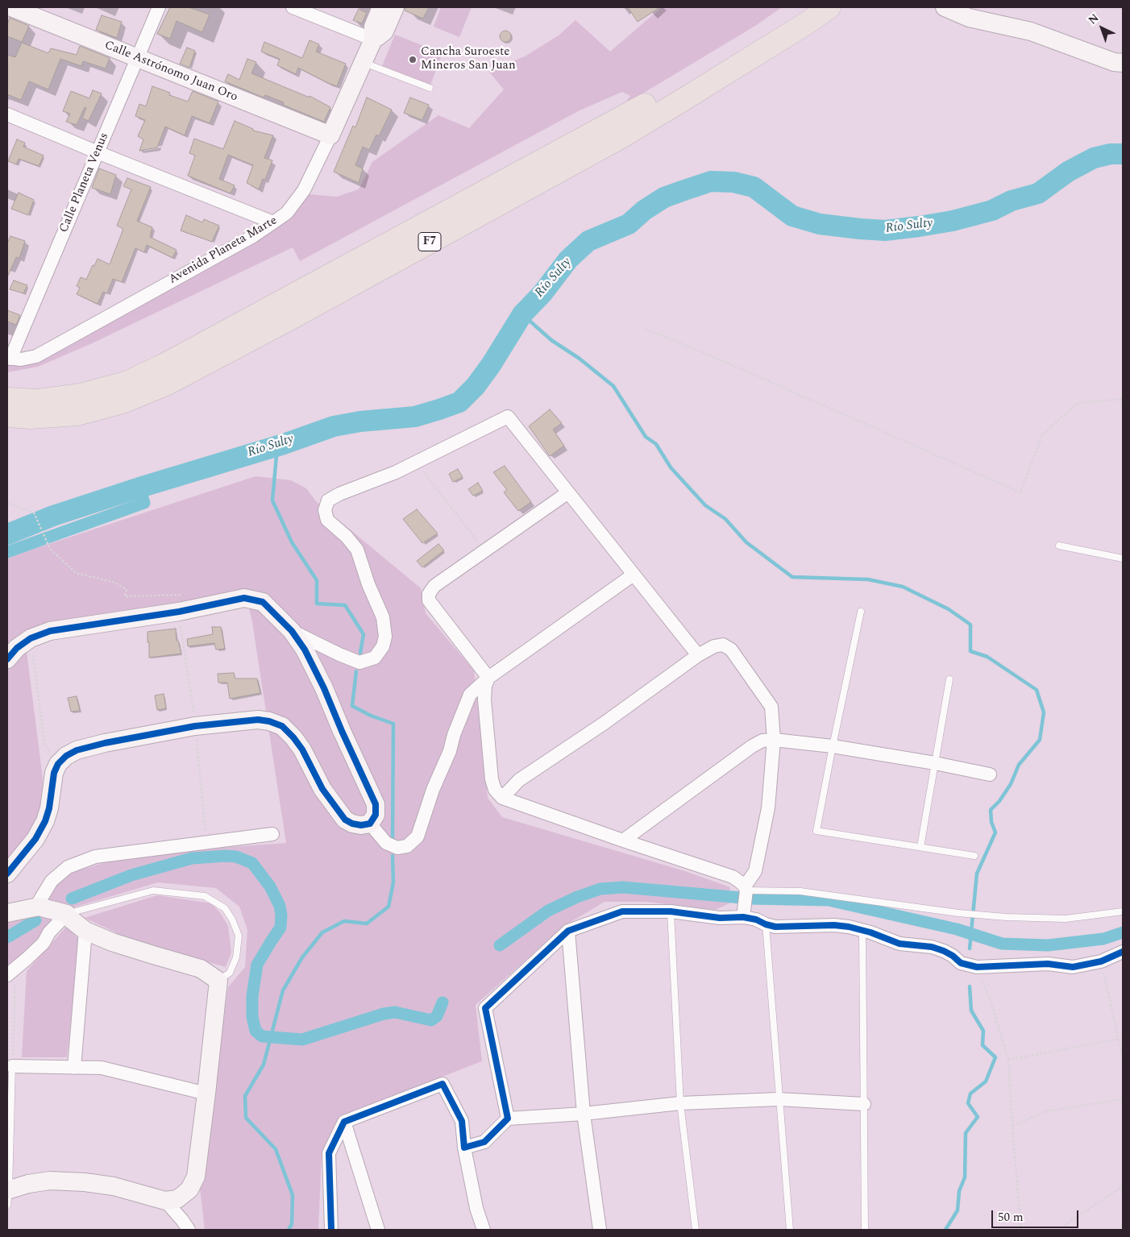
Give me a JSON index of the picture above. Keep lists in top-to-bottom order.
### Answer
{
  "streets": {
    "highway": ["F7"],
    "street": ["Calle Astrónomo Juan Oro", "Calle Planeta Venus", "Avenida Planeta Marte"]
  },
  "crossings": [
    ["Calle Astrónomo Juan Oro", "Calle Planeta Venus"],
    ["Calle Astrónomo Juan Oro", "Avenida Planeta Marte"],
    ["Calle Planeta Venus", "Avenida Planeta Marte"]
  ],
  "water": ["Río Sulty"],
  "places": ["Cancha Suroeste Mineros San Juan"],
  "scale_bar": "50 m",
  "north": "top left"
}
